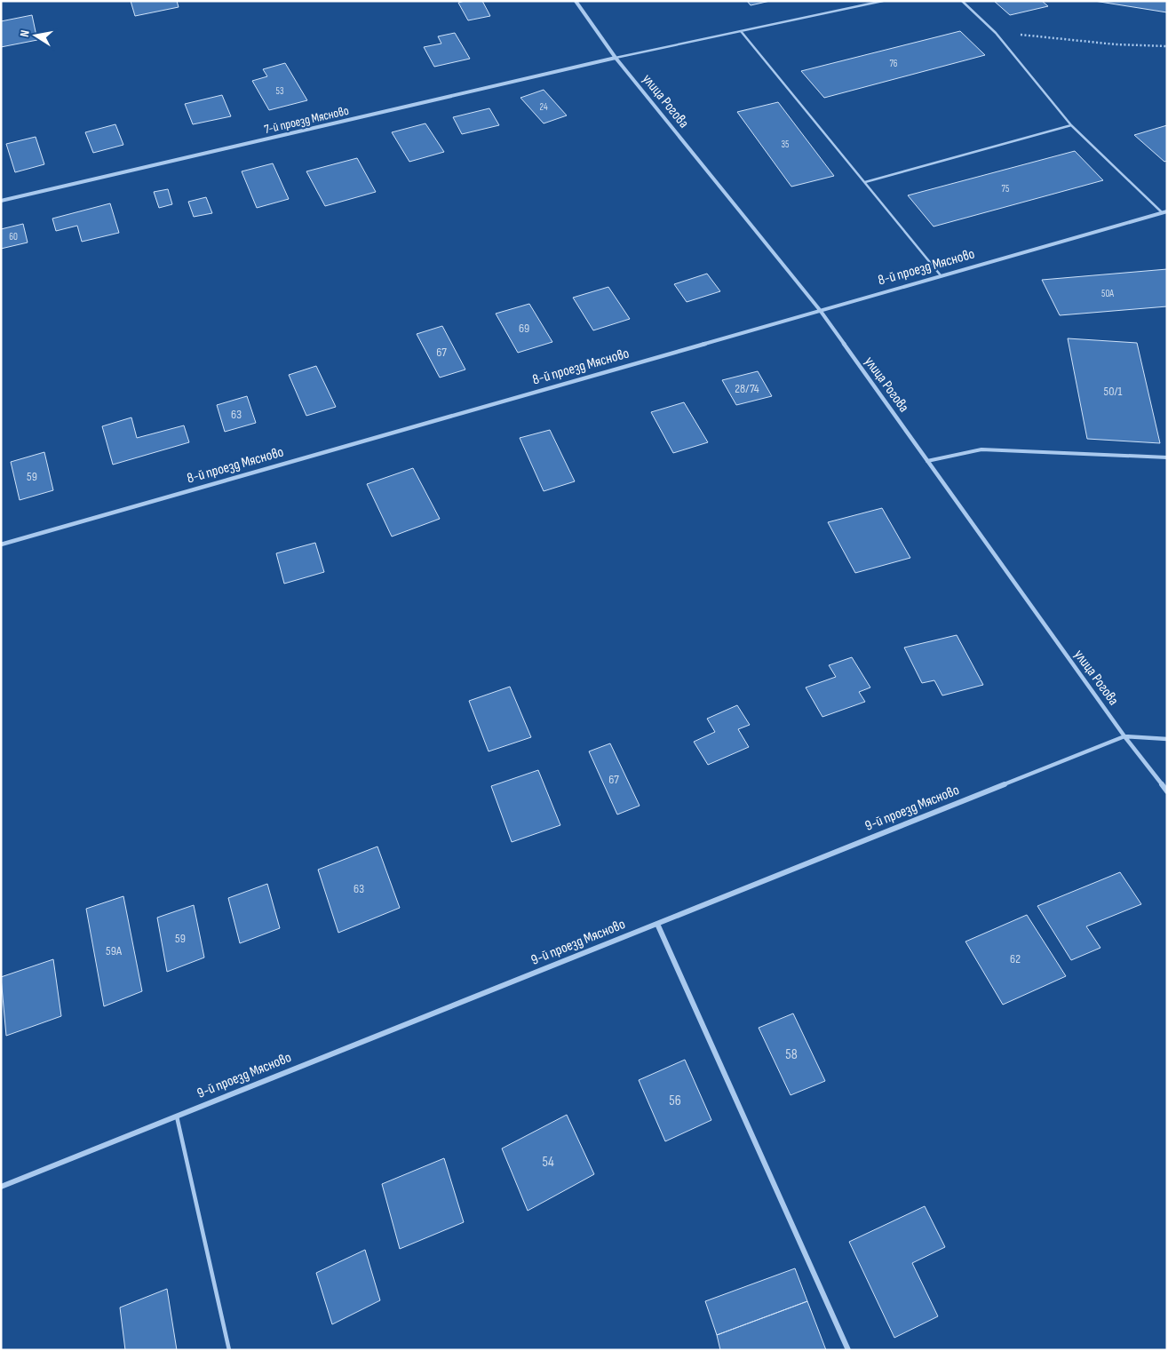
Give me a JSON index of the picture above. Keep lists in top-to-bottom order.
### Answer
{
  "streets": {
    "street": [
      "улица Рогова",
      "7-й проезд Мясново",
      "8-й проезд Мясново",
      "9-й проезд Мясново"
    ]
  },
  "crossings": [
    ["улица Рогова", "7-й проезд Мясново"],
    ["улица Рогова", "8-й проезд Мясново"],
    ["улица Рогова", "9-й проезд Мясново"]
  ],
  "house_numbers": [
    "76",
    "53",
    "24",
    "35",
    "75",
    "60",
    "50А",
    "69",
    "67",
    "28/74",
    "50/1",
    "63",
    "59",
    "67",
    "63",
    "59",
    "59А",
    "62",
    "58",
    "56",
    "54"
  ],
  "north": "left"
}
